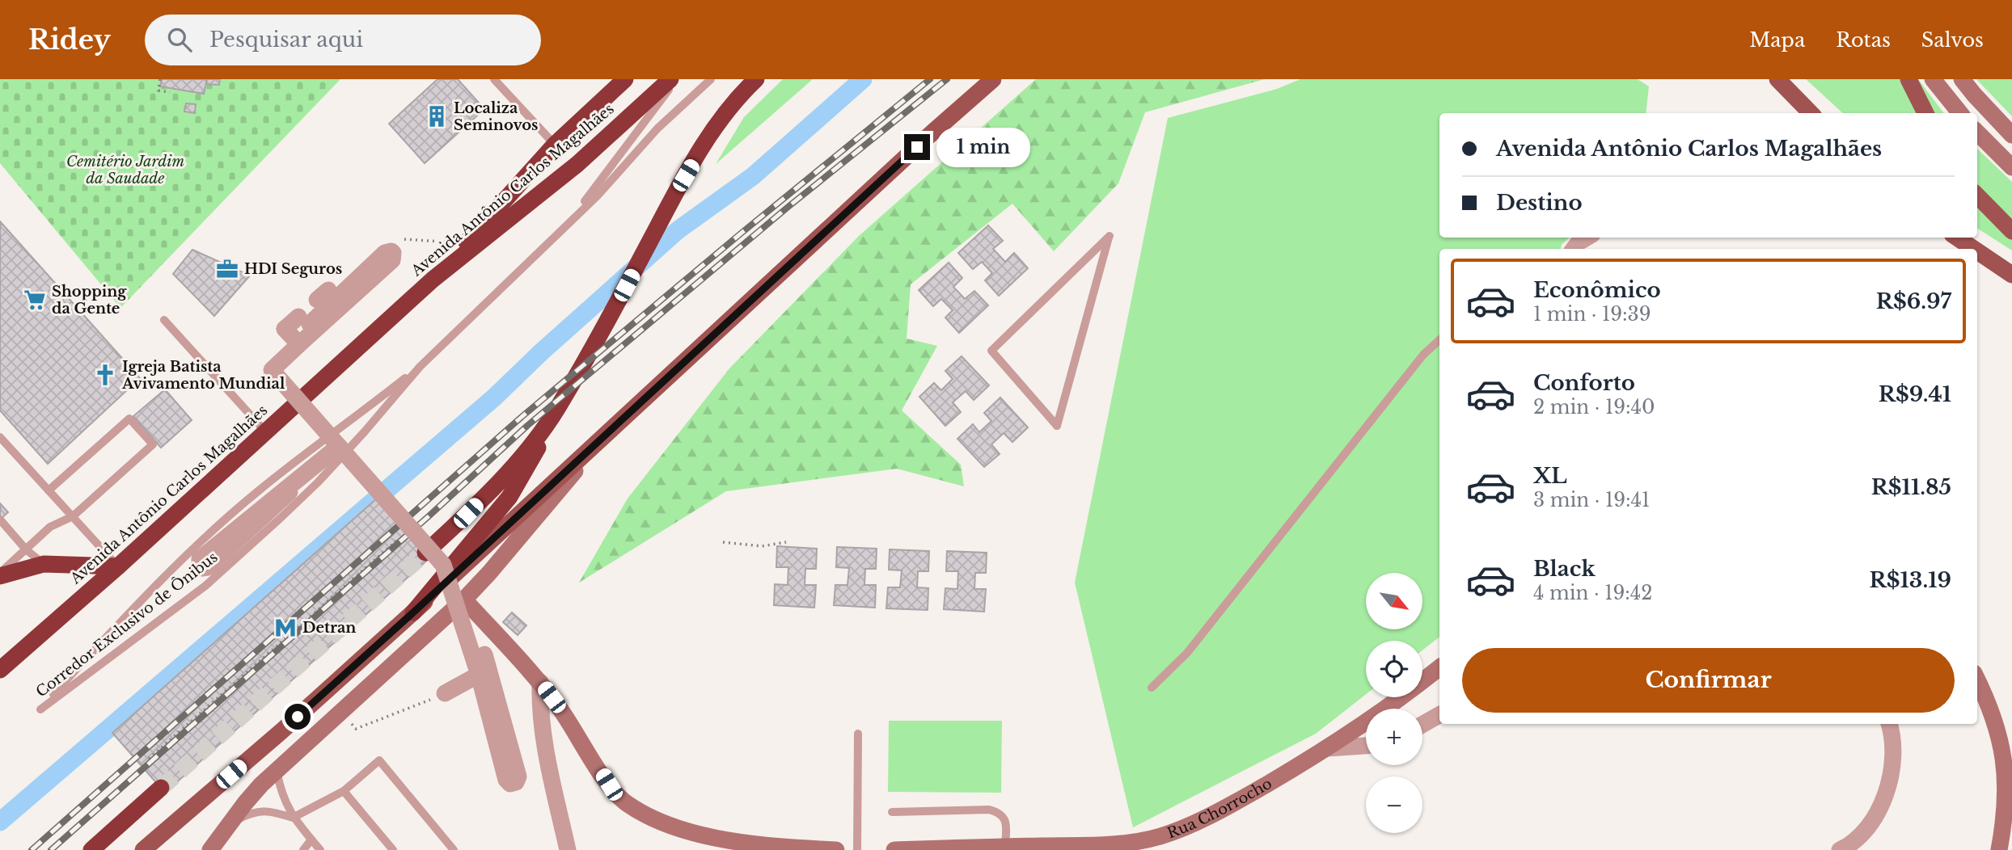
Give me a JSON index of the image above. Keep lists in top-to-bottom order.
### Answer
{
  "streets": {
    "highway": ["Avenida Antônio Carlos Magalhães"],
    "street": ["Rua Chorrocho"],
    "lane": ["Corredor Exclusivo de Ônibus"]
  },
  "parks": ["Cemitério Jardim da Saudade"],
  "places": {
    "building": ["Localiza Seminovos"],
    "office": ["HDI Seguros"],
    "supermarket": ["Shopping da Gente"],
    "church": ["Igreja Batista Avivamento Mundial"],
    "metro station": ["Detran"]
  },
  "north": "bottom right",
  "page": {
    "header": "Ridey",
    "search": "Pesquisar aqui",
    "nav": ["Mapa", "Rotas", "Salvos"],
    "banner": ["Avenida Antônio Carlos Magalhães", "Destino"],
    "bubble": "1 min",
    "list": [
      {
        "name": "Econômico",
        "note": "1 min · 19:39",
        "value": "R$6.97"
      },
      {
        "name": "Conforto",
        "note": "2 min · 19:40",
        "value": "R$9.41"
      },
      {
        "name": "XL",
        "note": "3 min · 19:41",
        "value": "R$11.85"
      },
      {
        "name": "Black",
        "note": "4 min · 19:42",
        "value": "R$13.19"
      }
    ],
    "map_buttons": ["+", "−"],
    "buttons": "Confirmar"
  }
}
